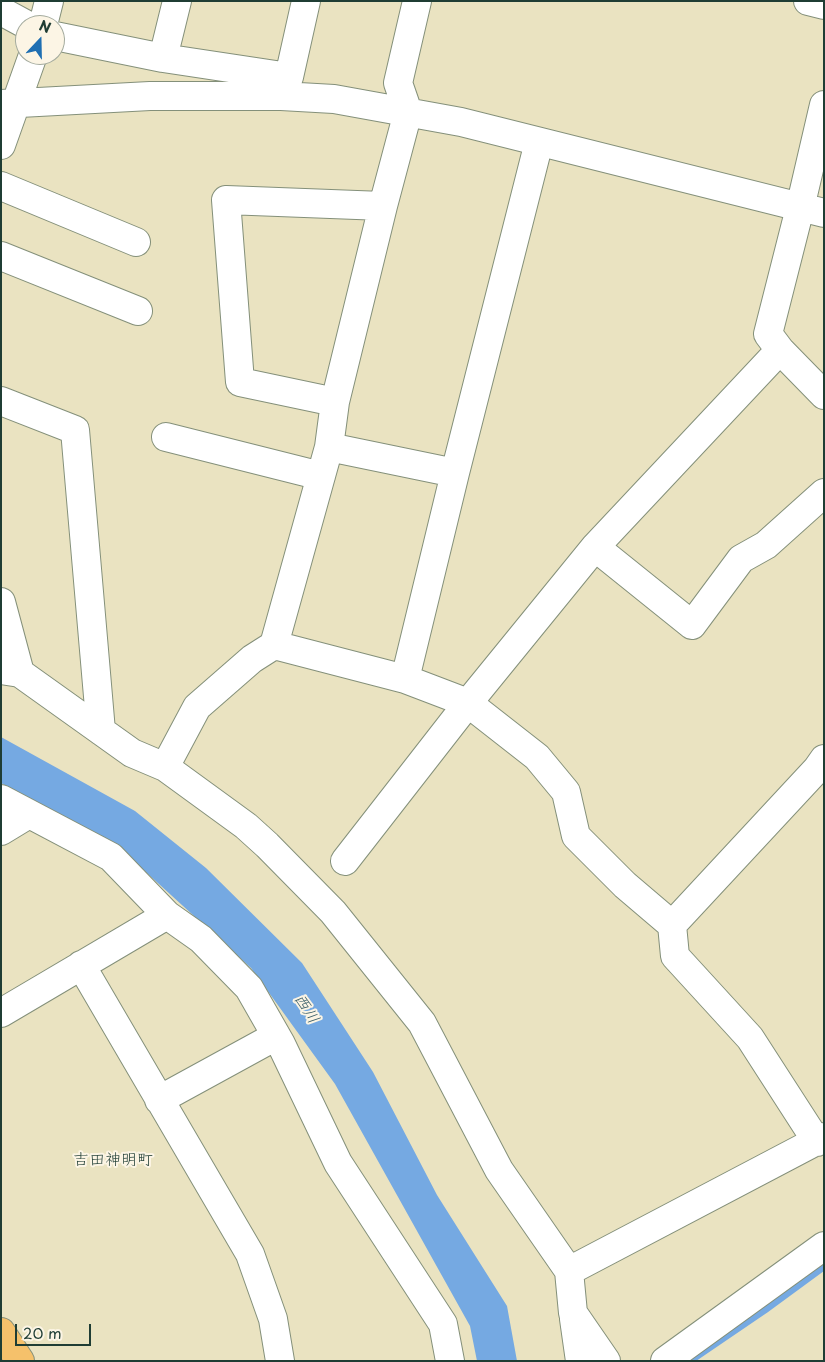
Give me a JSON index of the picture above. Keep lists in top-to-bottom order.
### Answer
{
  "districts": ["吉田神明町"],
  "water": ["西川"],
  "scale_bar": "20 m",
  "north": "top"
}
